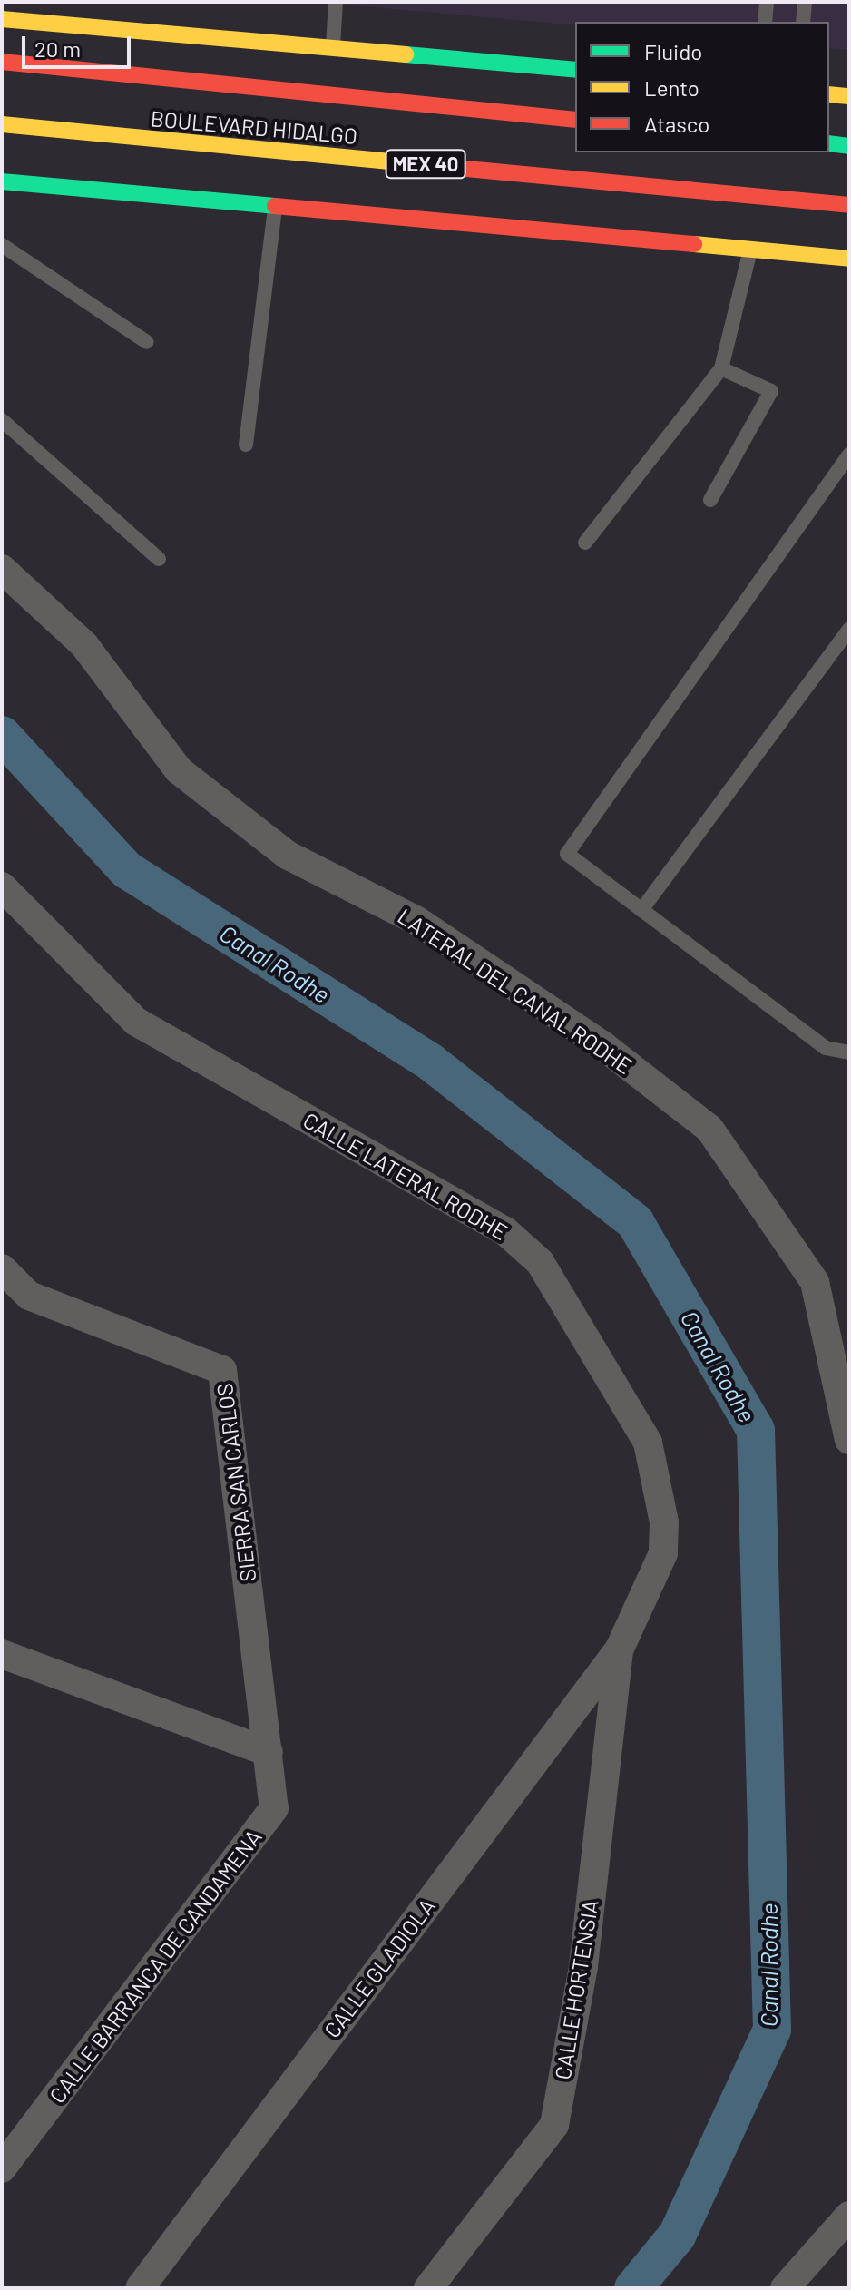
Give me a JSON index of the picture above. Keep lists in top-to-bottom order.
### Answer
{
  "streets": {
    "main road": ["BOULEVARD HIDALGO", "MEX 40"],
    "street": [
      "LATERAL DEL CANAL RODHE",
      "CALLE LATERAL RODHE",
      "SIERRA SAN CARLOS",
      "CALLE BARRANCA DE CANDAMENA",
      "CALLE GLADIOLA",
      "CALLE HORTENSIA"
    ]
  },
  "crossings": [
    ["CALLE LATERAL RODHE", "CALLE GLADIOLA"],
    ["CALLE LATERAL RODHE", "CALLE HORTENSIA"],
    ["SIERRA SAN CARLOS", "CALLE BARRANCA DE CANDAMENA"],
    ["CALLE GLADIOLA", "CALLE HORTENSIA"]
  ],
  "water": ["Canal Rodhe"],
  "legend": ["Fluido", "Lento", "Atasco"],
  "scale_bar": "20 m"
}
